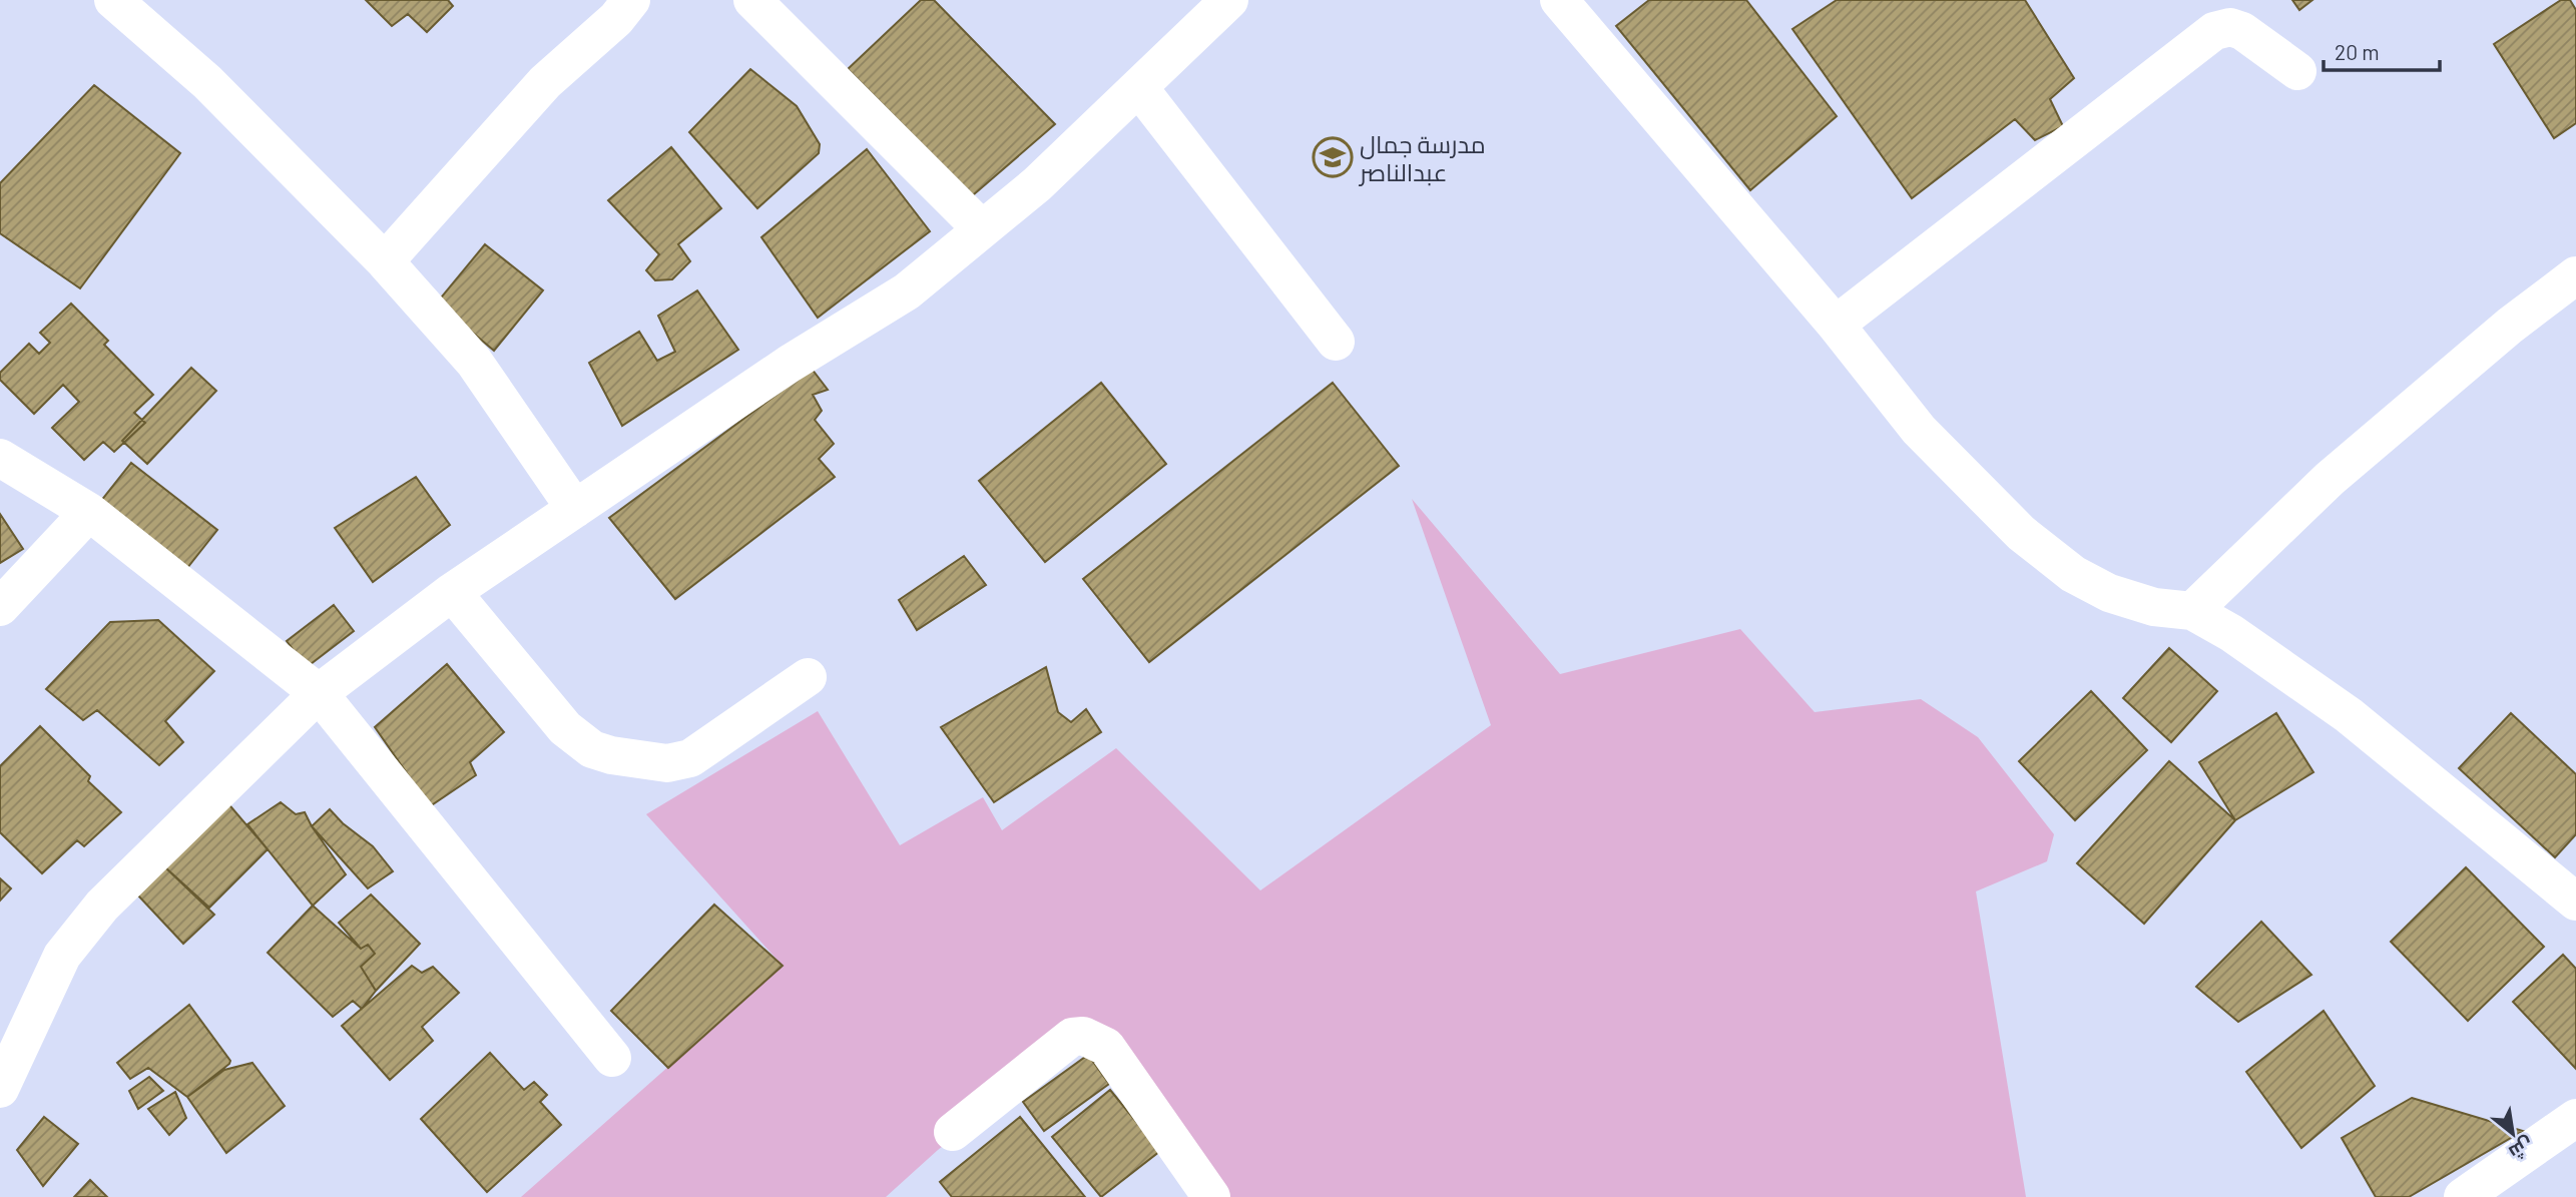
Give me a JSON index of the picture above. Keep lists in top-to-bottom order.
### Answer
{
  "places": {
    "school or university": ["مدرسة جمال عبدالناصر"]
  },
  "scale_bar": "20 m",
  "north": "bottom right"
}
